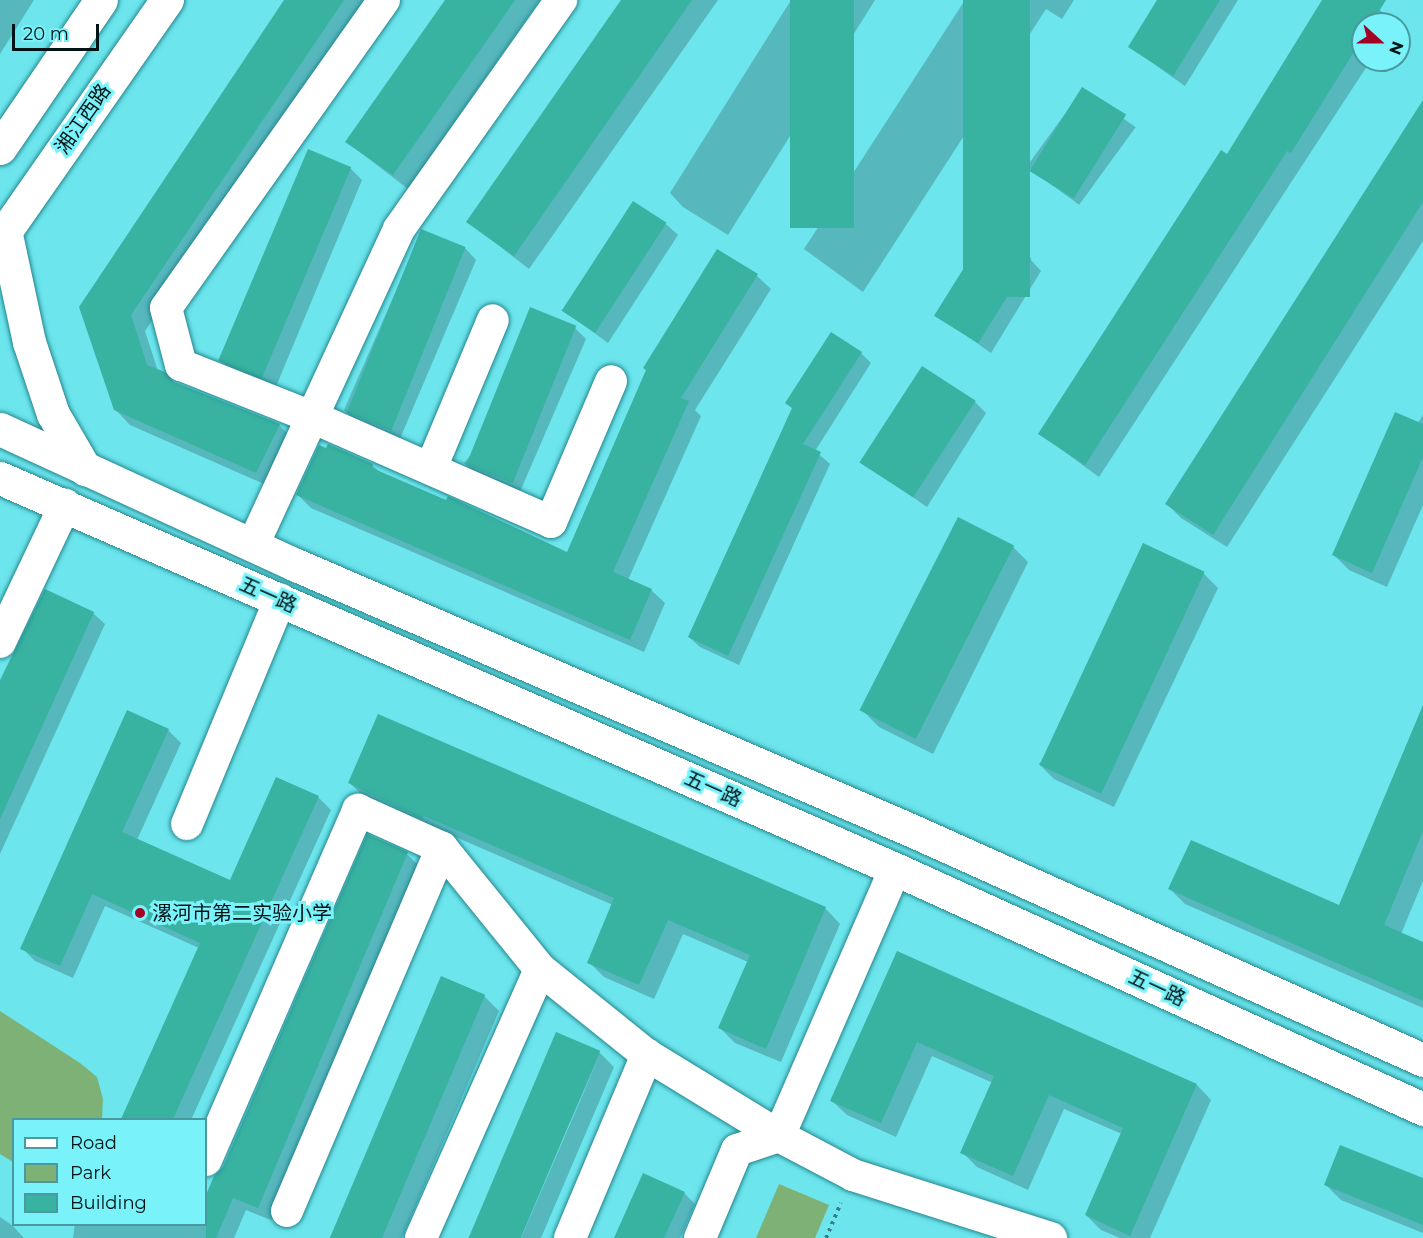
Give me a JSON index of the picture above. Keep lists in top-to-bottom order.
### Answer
{
  "streets": {
    "street": ["湘江西路", "五一路"]
  },
  "places": ["漯河市第二实验小学"],
  "legend": ["Road", "Park", "Building"],
  "scale_bar": "20 m",
  "north": "right"
}
